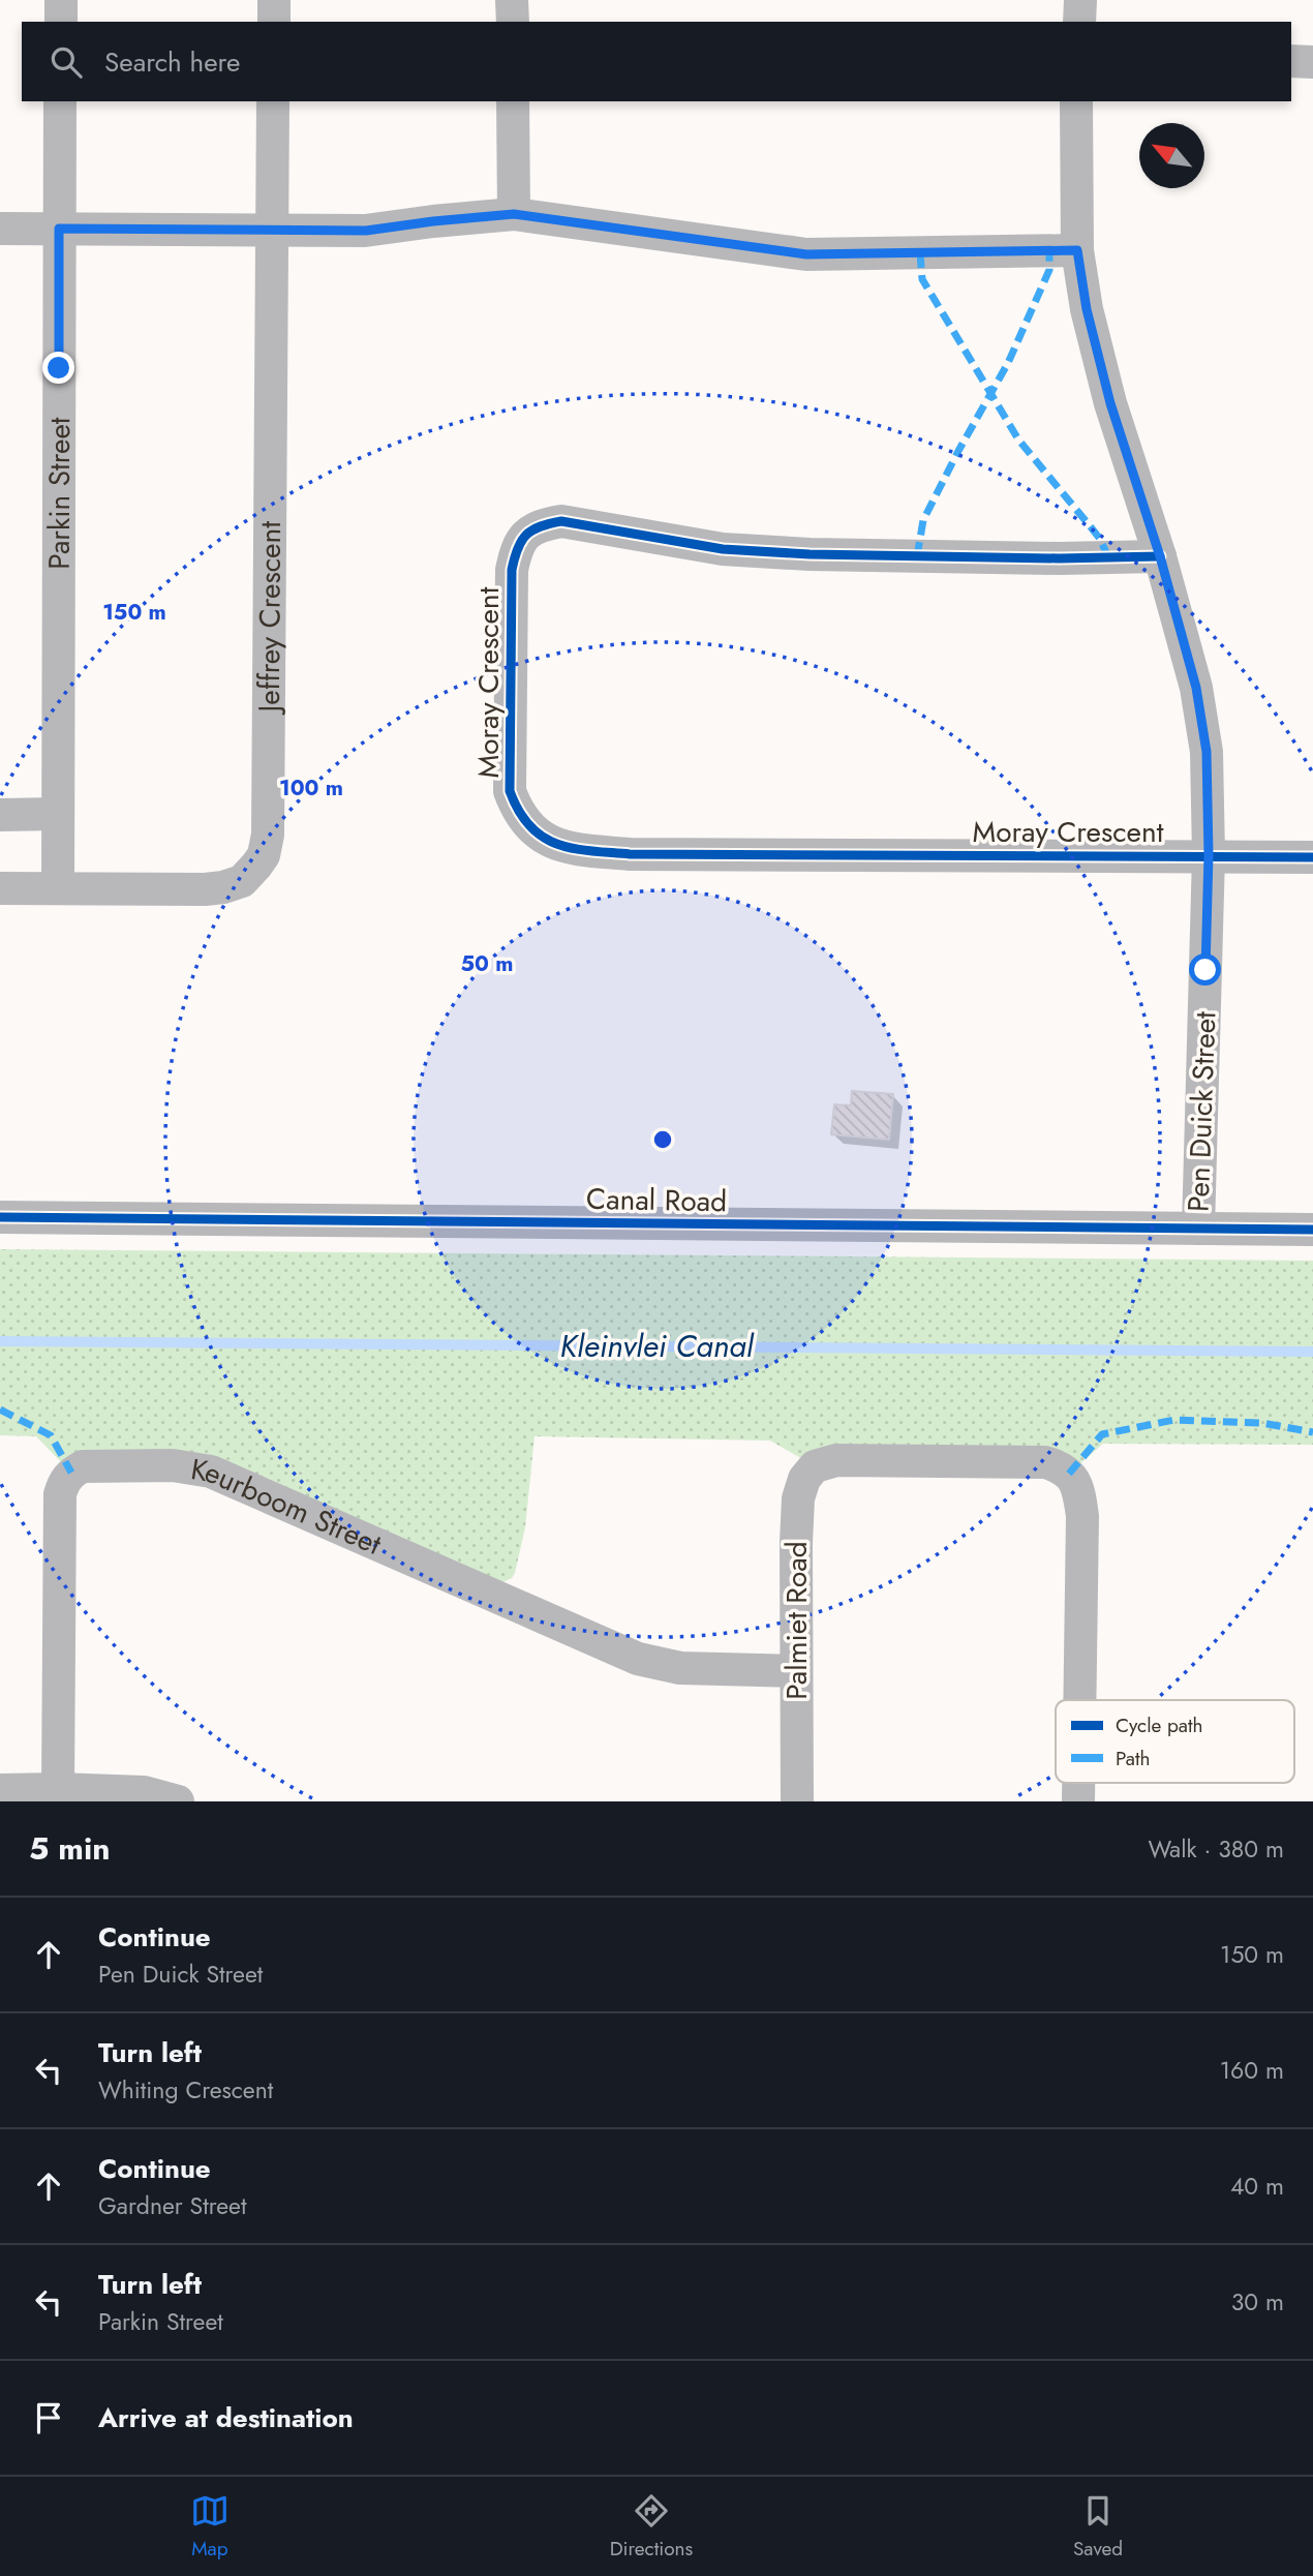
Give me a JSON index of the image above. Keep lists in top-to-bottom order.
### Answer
{
  "streets": {
    "street": [
      "Parkin Street",
      "Jeffrey Crescent",
      "Moray Crescent",
      "Pen Duick Street",
      "Canal Road",
      "Keurboom Street",
      "Palmiet Road"
    ]
  },
  "crossings": [
    ["Parkin Street", "Jeffrey Crescent"],
    ["Moray Crescent", "Pen Duick Street"],
    ["Pen Duick Street", "Canal Road"],
    ["Keurboom Street", "Palmiet Road"]
  ],
  "water": ["Kleinvlei Canal"],
  "legend": ["Cycle path", "Path"],
  "north": "top left",
  "page": {
    "search": "Search here",
    "heading": ["5 min", "Walk · 380 m"],
    "list": [
      ["Continue", "Pen Duick Street", "150 m"],
      ["Turn left", "Whiting Crescent", "160 m"],
      ["Continue", "Gardner Street", "40 m"],
      ["Turn left", "Parkin Street", "30 m"],
      "Arrive at destination"
    ],
    "nav": ["Map", "Directions", "Saved"]
  },
  "rings": ["150 m", "100 m", "50 m"]
}
